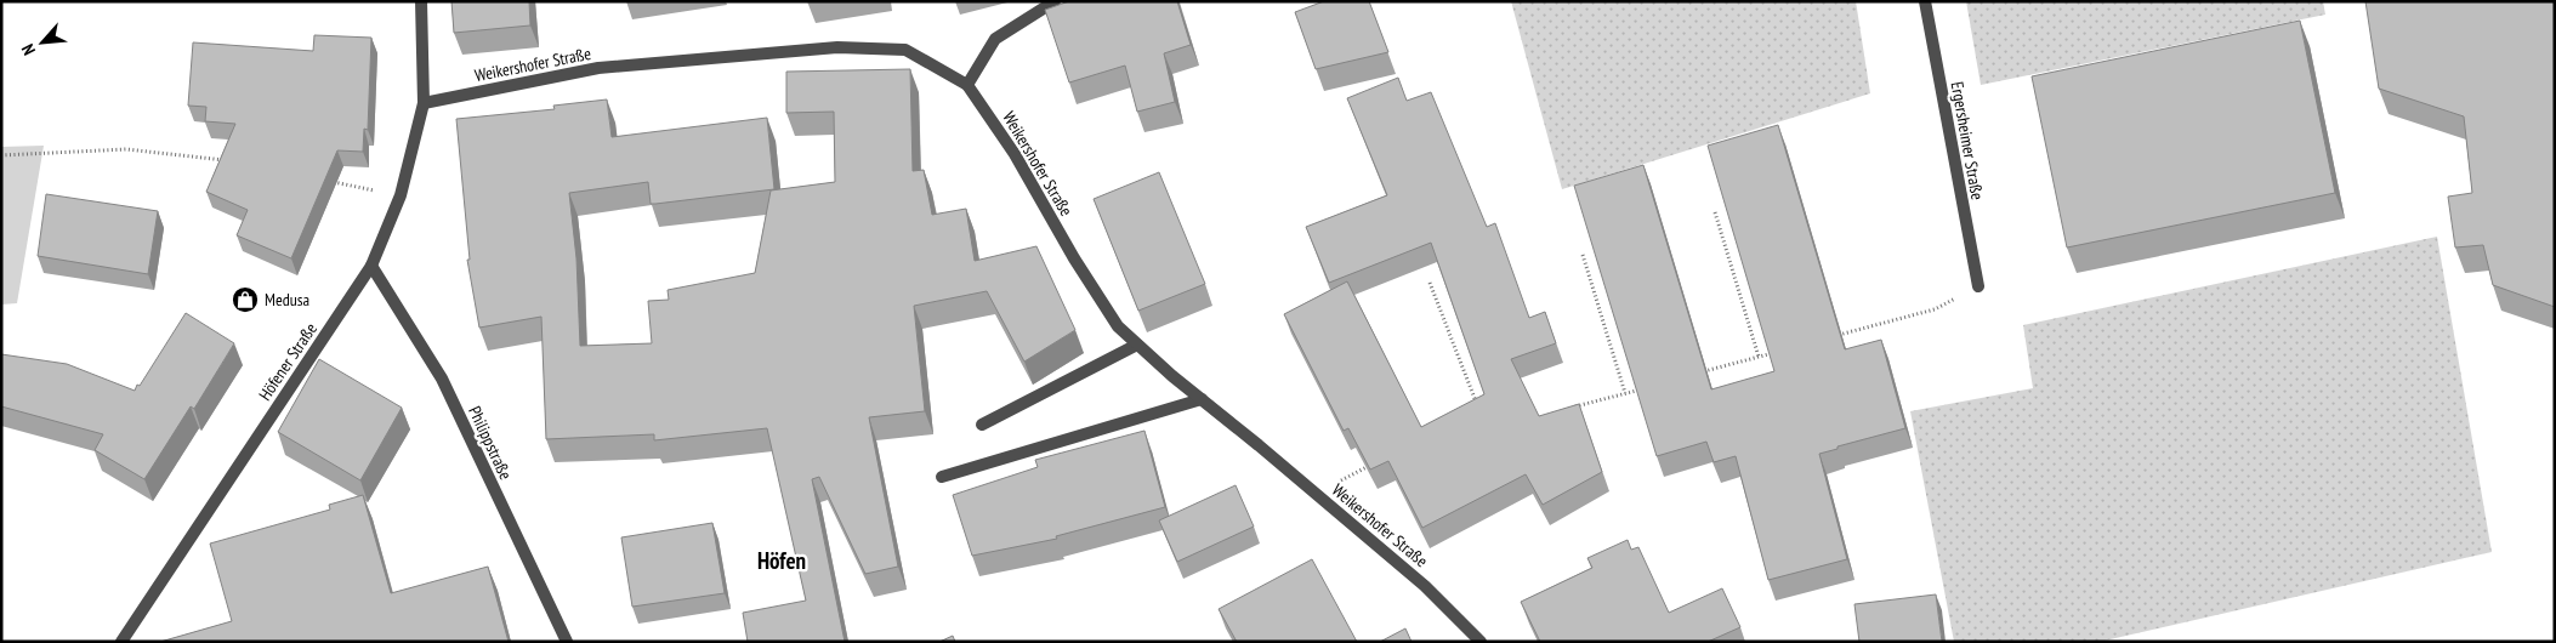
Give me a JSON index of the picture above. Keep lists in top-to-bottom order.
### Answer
{
  "streets": {
    "street": [
      "Weikershofer Straße",
      "Ergersheimer Straße",
      "Höfener Straße",
      "Philippstraße"
    ]
  },
  "crossings": [
    ["Weikershofer Straße", "Höfener Straße"],
    ["Höfener Straße", "Philippstraße"]
  ],
  "districts": ["Höfen"],
  "places": {
    "shop": ["Medusa"]
  },
  "north": "bottom left"
}
